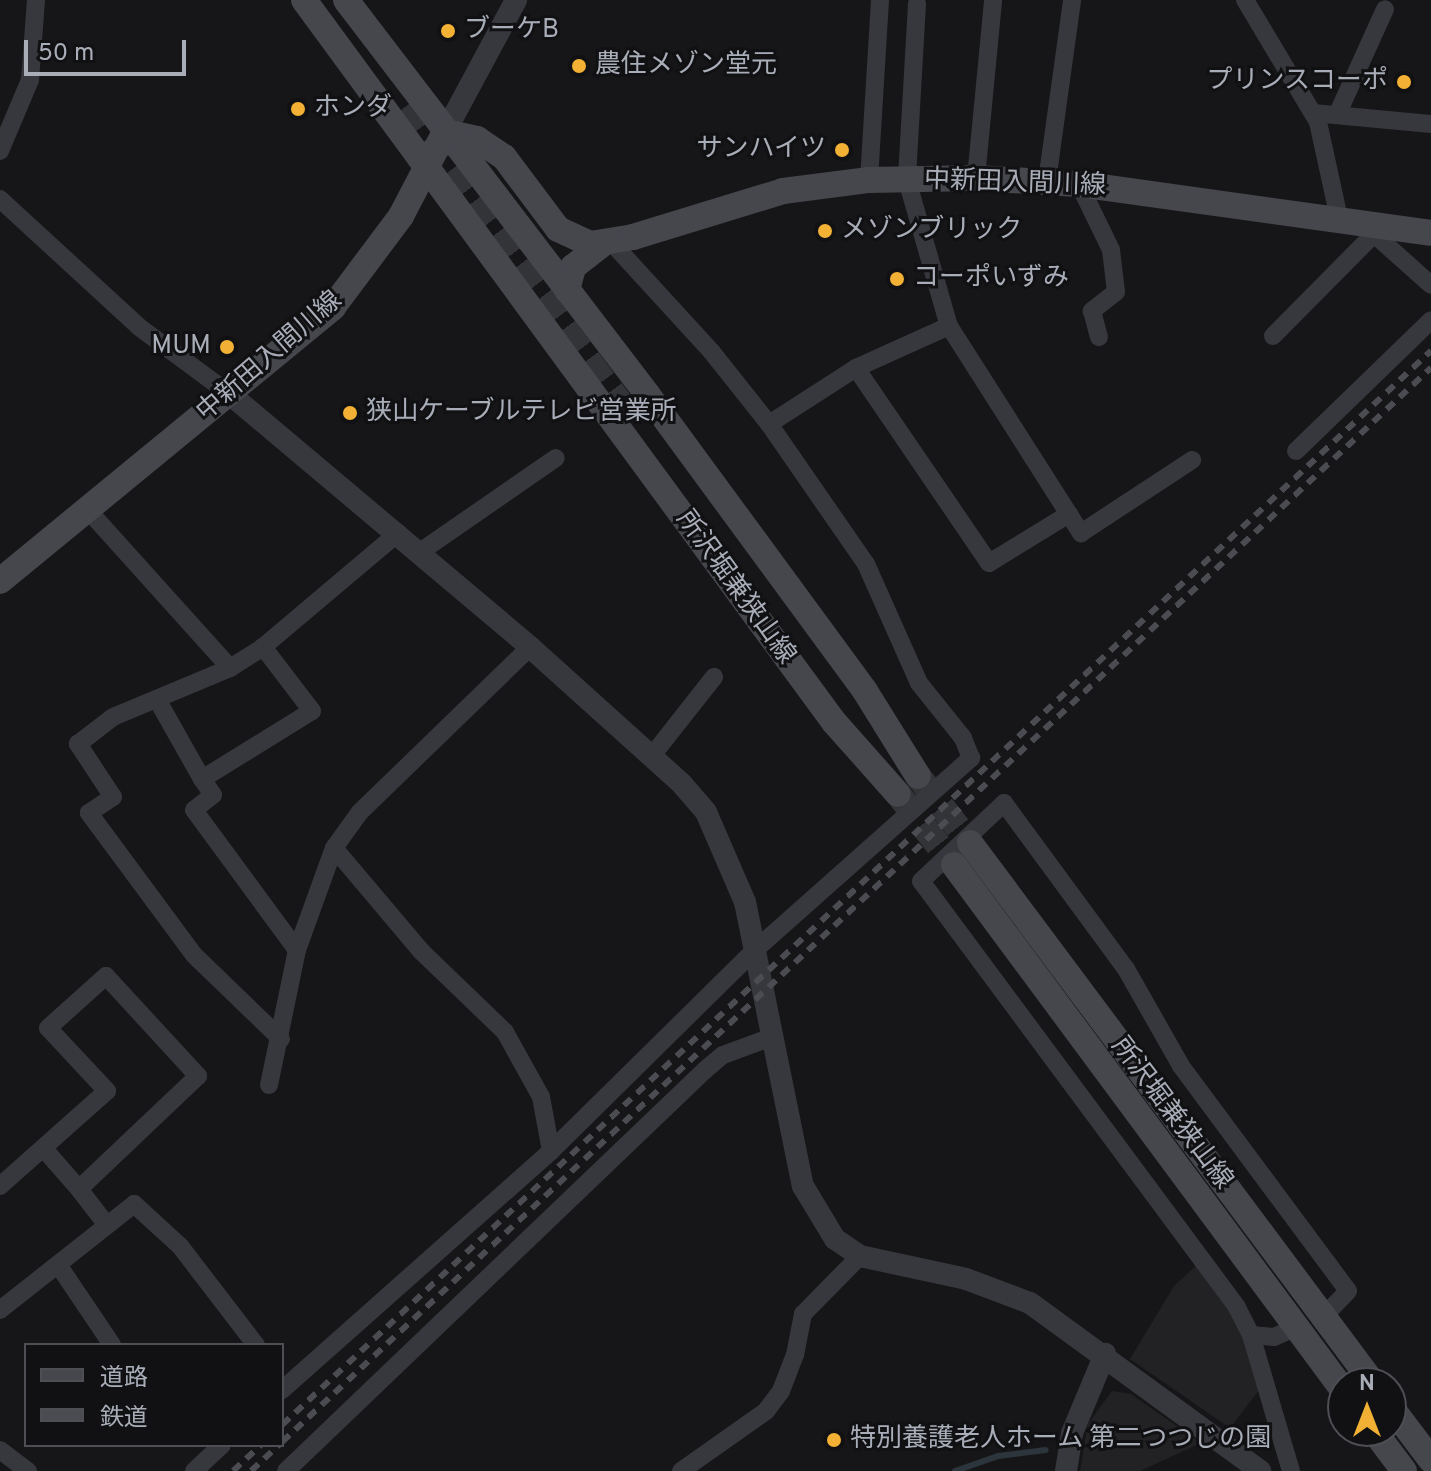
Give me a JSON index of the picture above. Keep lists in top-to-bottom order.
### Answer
{
  "streets": {
    "main road": ["中新田入間川線", "所沢堀兼狭山線"]
  },
  "crossings": [
    ["中新田入間川線", "所沢堀兼狭山線"]
  ],
  "places": [
    "ブーケB",
    "農住メゾン堂元",
    "プリンスコーポ",
    "ホンダ",
    "サンハイツ",
    "メゾンブリック",
    "コーポいずみ",
    "MUM",
    "狭山ケーブルテレビ営業所",
    "特別養護老人ホーム 第二つつじの園"
  ],
  "legend": ["道路", "鉄道"],
  "scale_bar": "50 m",
  "north": "top"
}
